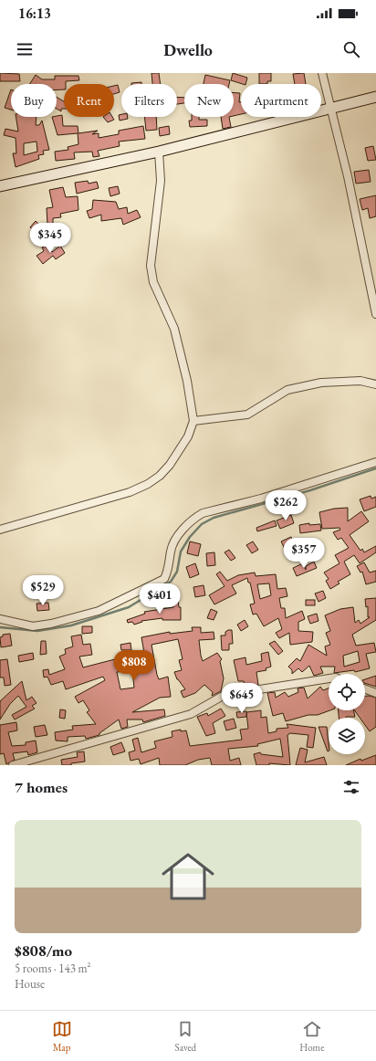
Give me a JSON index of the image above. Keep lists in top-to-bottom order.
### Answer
{
  "page": {
    "status": "16:13",
    "header": "Dwello",
    "chip": [
      "Buy",
      "Rent",
      "Filters",
      "New",
      "Apartment"
    ],
    "price": [
      "$345",
      "$262",
      "$357",
      "$529",
      "$401",
      "$808",
      "$645"
    ],
    "heading": "7 homes",
    "list": [
      {
        "name": "$808/mo",
        "note": "5 rooms · 143 m² · House"
      }
    ],
    "tabs": ["Map", "Saved", "Home"]
  }
}
